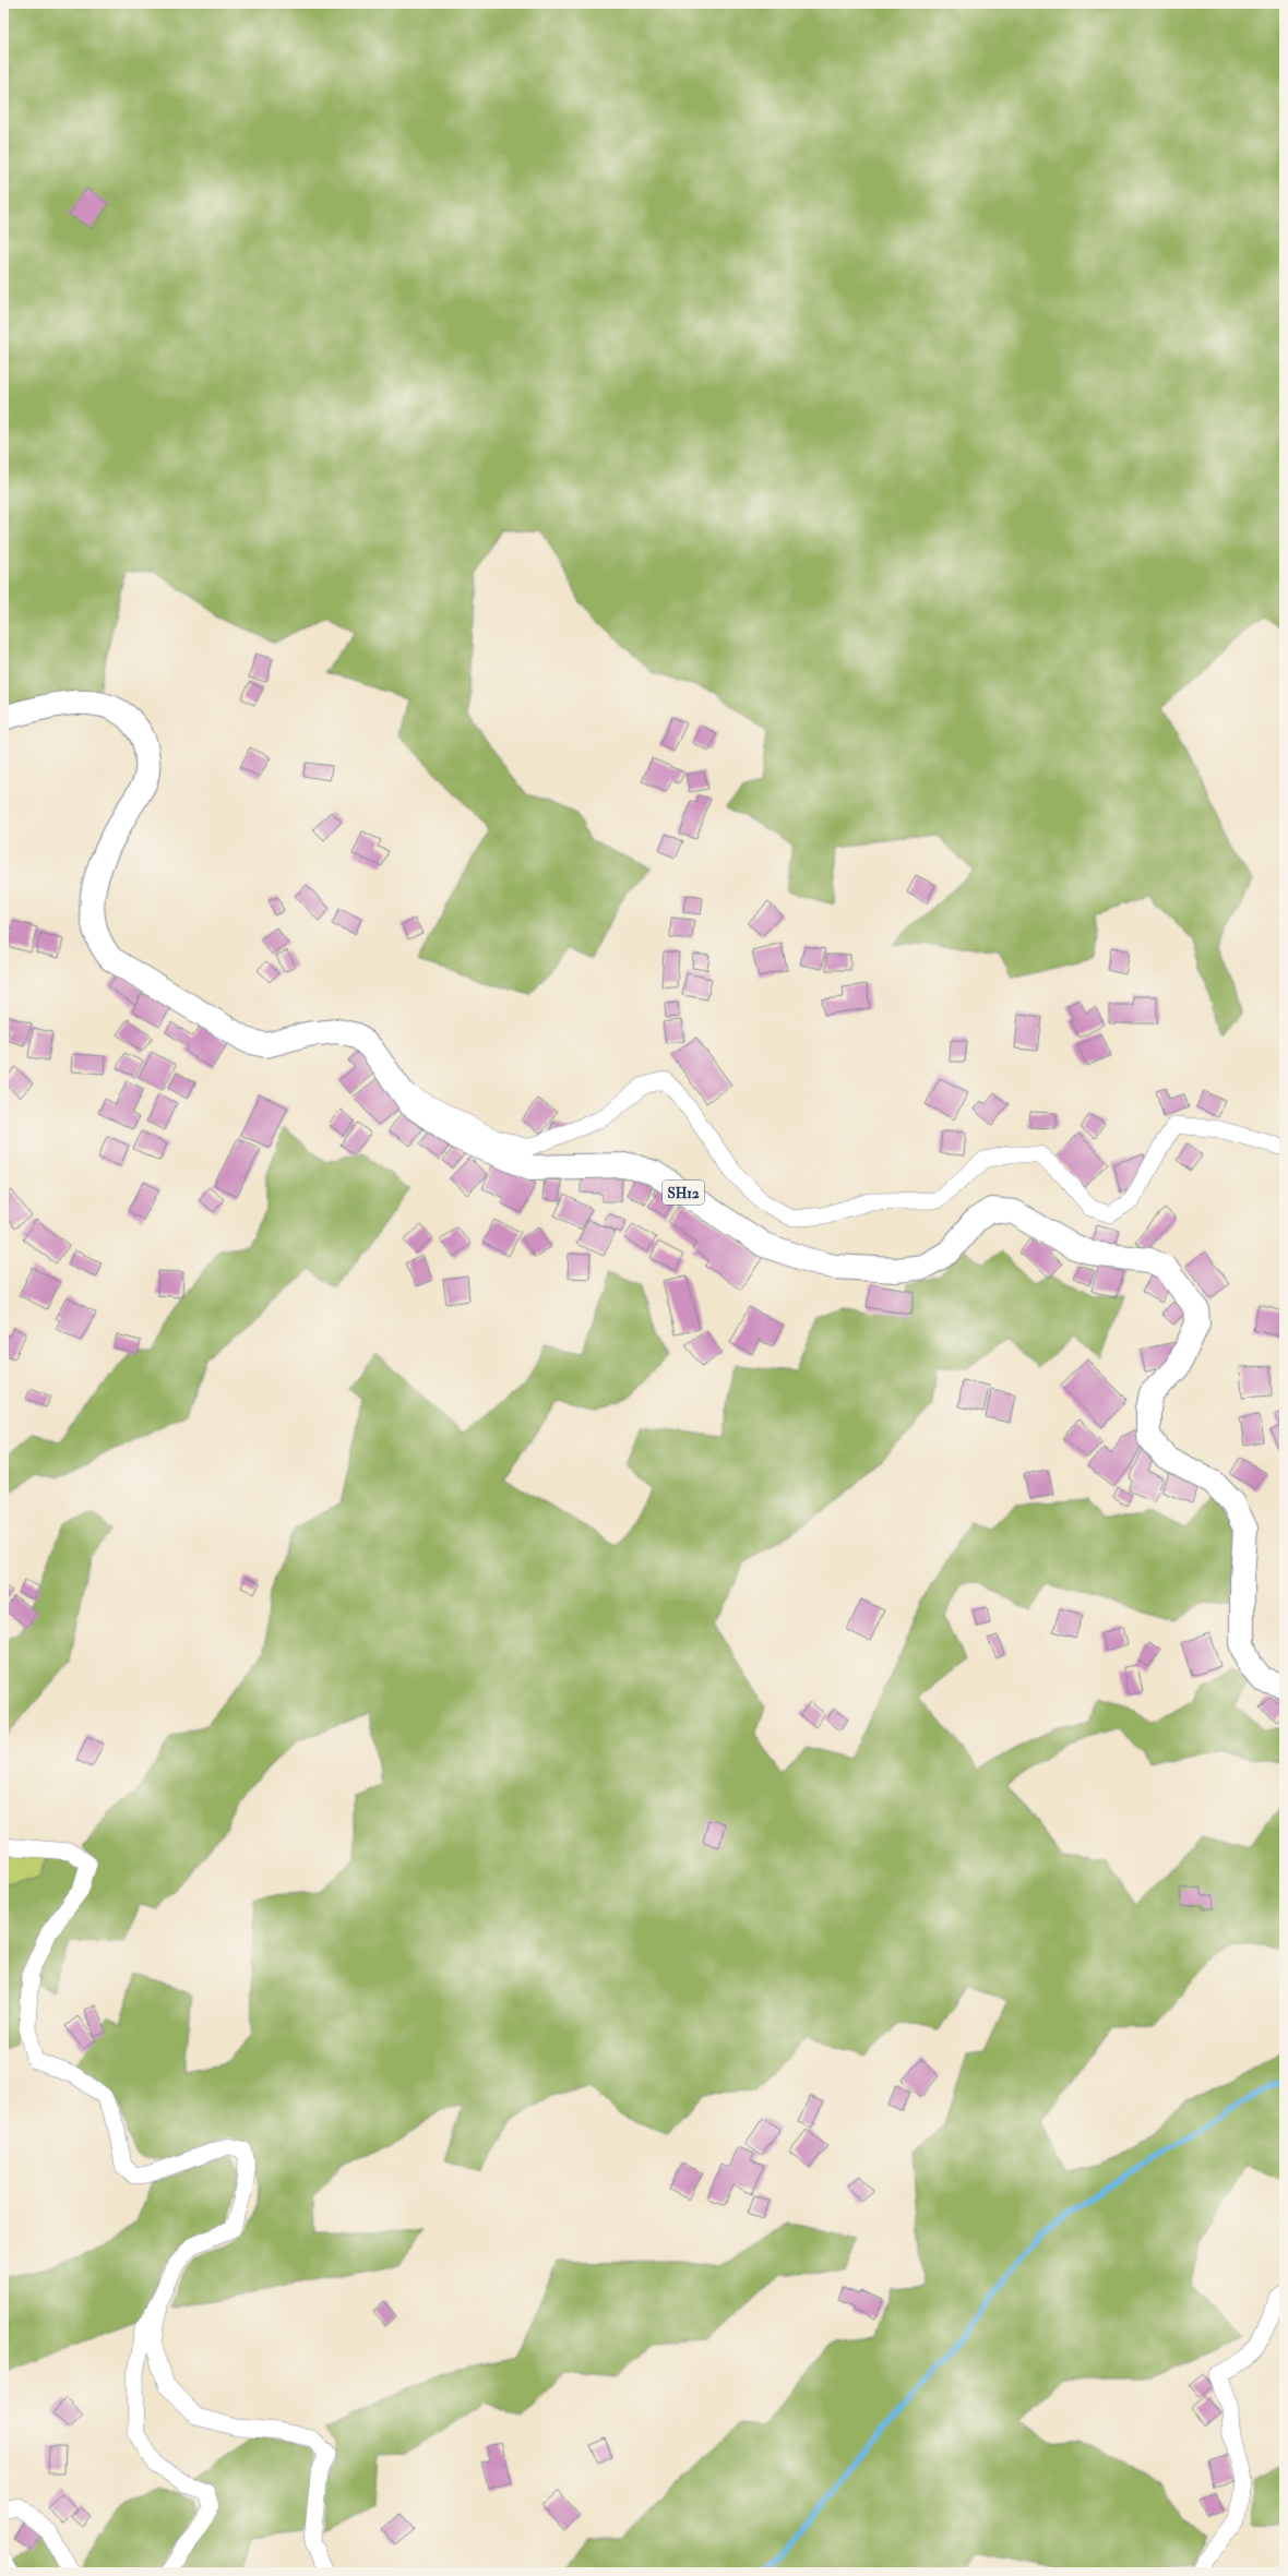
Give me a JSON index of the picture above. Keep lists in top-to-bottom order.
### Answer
{
  "streets": {
    "main road": ["SH12"]
  }
}
